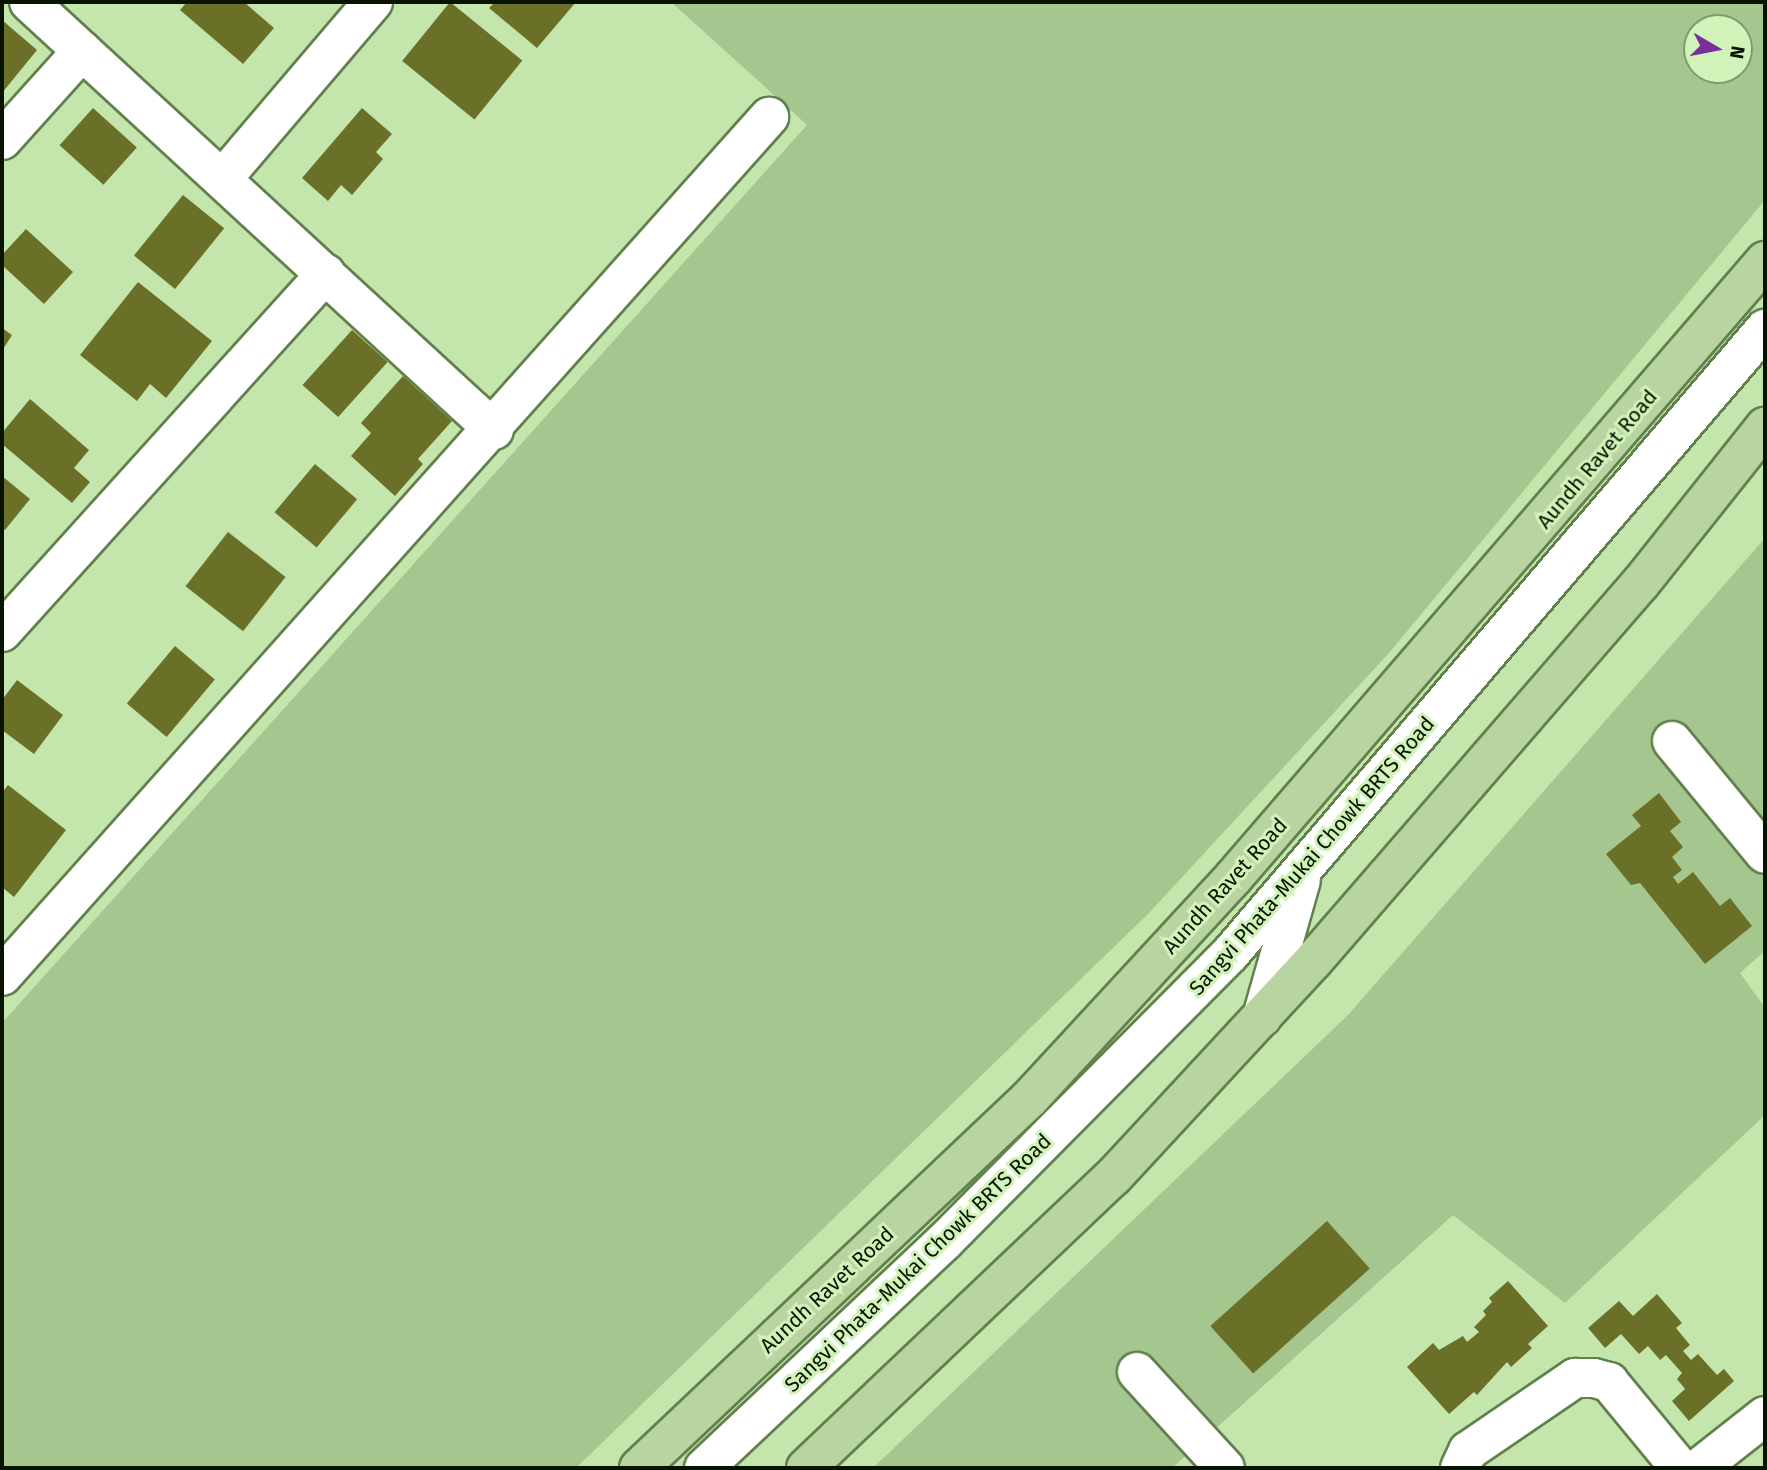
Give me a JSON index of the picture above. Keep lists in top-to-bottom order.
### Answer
{
  "streets": {
    "main road": ["Aundh Ravet Road"],
    "lane": ["Sangvi Phata-Mukai Chowk BRTS Road"]
  },
  "north": "right"
}
